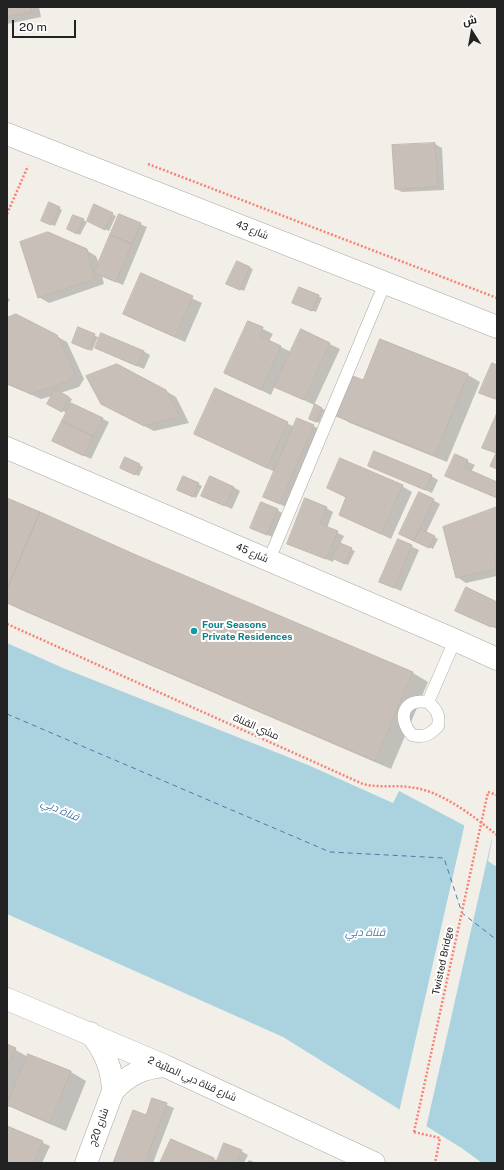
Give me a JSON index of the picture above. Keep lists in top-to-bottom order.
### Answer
{
  "streets": {
    "street": [
      "شارع 43",
      "شارع 45",
      "شارع قناة دبي المائية 2",
      "شارع 20ج"
    ],
    "path": ["مشي القناة", "Twisted Bridge"]
  },
  "crossings": [
    ["شارع قناة دبي المائية 2", "شارع 20ج"]
  ],
  "water": ["قناة دبي"],
  "places": ["Four Seasons Private Residences"],
  "scale_bar": "20 m",
  "north": "top"
}
